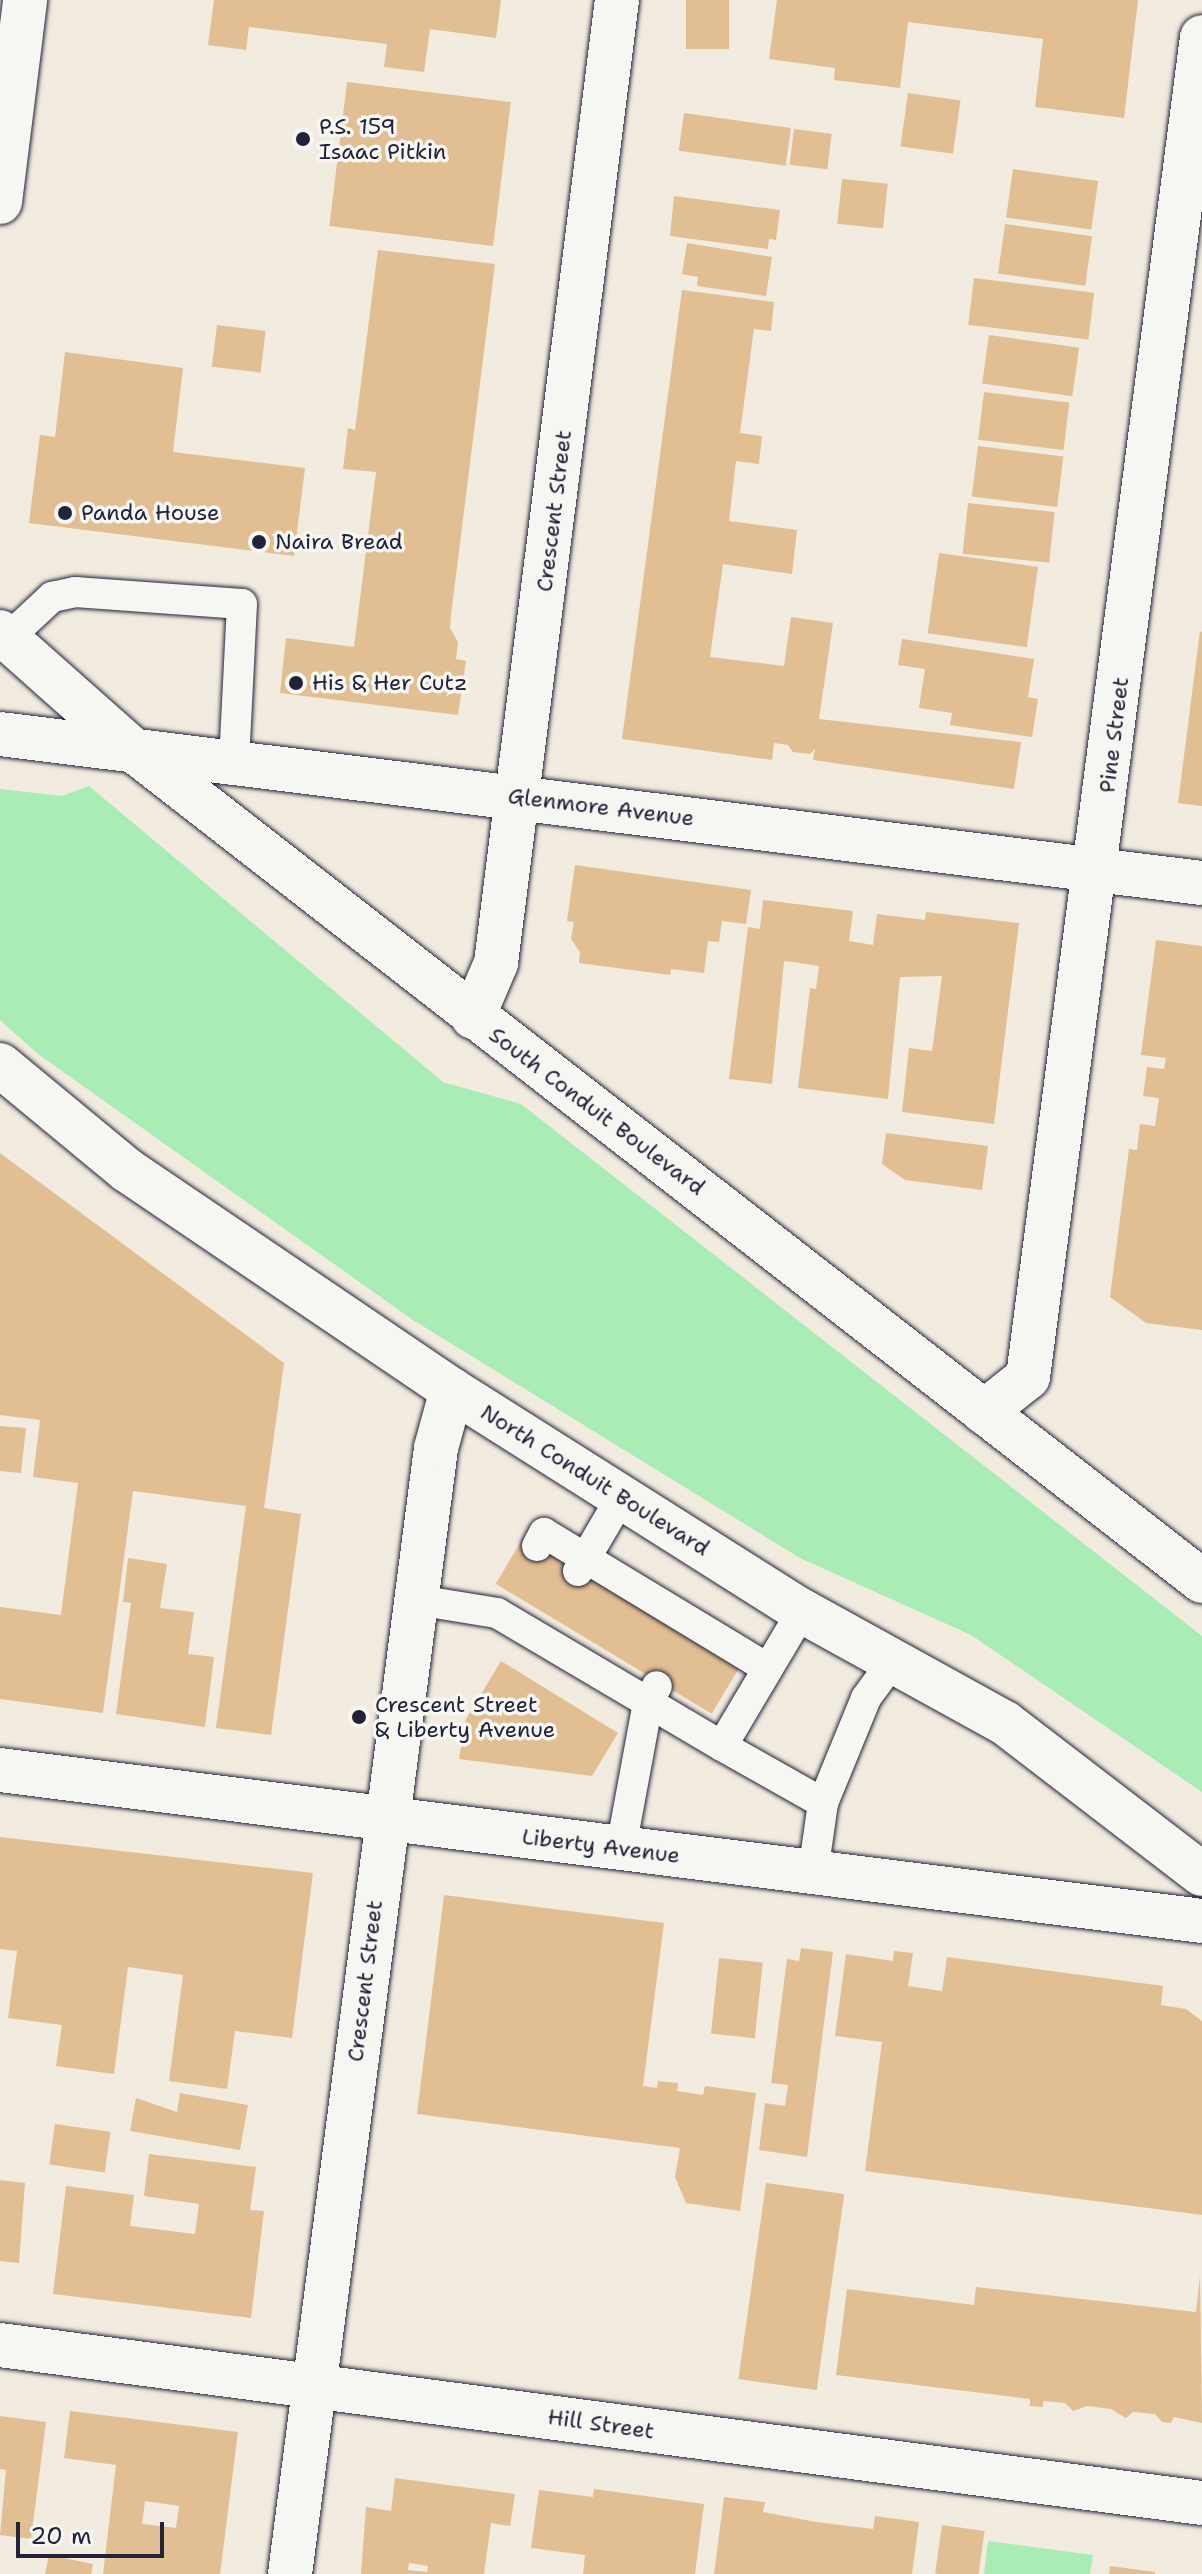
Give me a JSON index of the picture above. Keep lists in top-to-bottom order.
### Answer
{
  "streets": {
    "street": [
      "Crescent Street",
      "Pine Street",
      "Glenmore Avenue",
      "South Conduit Boulevard",
      "North Conduit Boulevard",
      "Liberty Avenue",
      "Hill Street"
    ]
  },
  "crossings": [
    ["Crescent Street", "Glenmore Avenue"],
    ["Crescent Street", "South Conduit Boulevard"],
    ["Crescent Street", "North Conduit Boulevard"],
    ["Crescent Street", "Liberty Avenue"],
    ["Crescent Street", "Hill Street"],
    ["Pine Street", "Glenmore Avenue"],
    ["Pine Street", "South Conduit Boulevard"],
    ["Glenmore Avenue", "South Conduit Boulevard"]
  ],
  "places": [
    "P.S. 159 Isaac Pitkin",
    "Panda House",
    "Naira Bread",
    "His & Her Cutz",
    "Crescent Street & Liberty Avenue"
  ],
  "scale_bar": "20 m"
}
